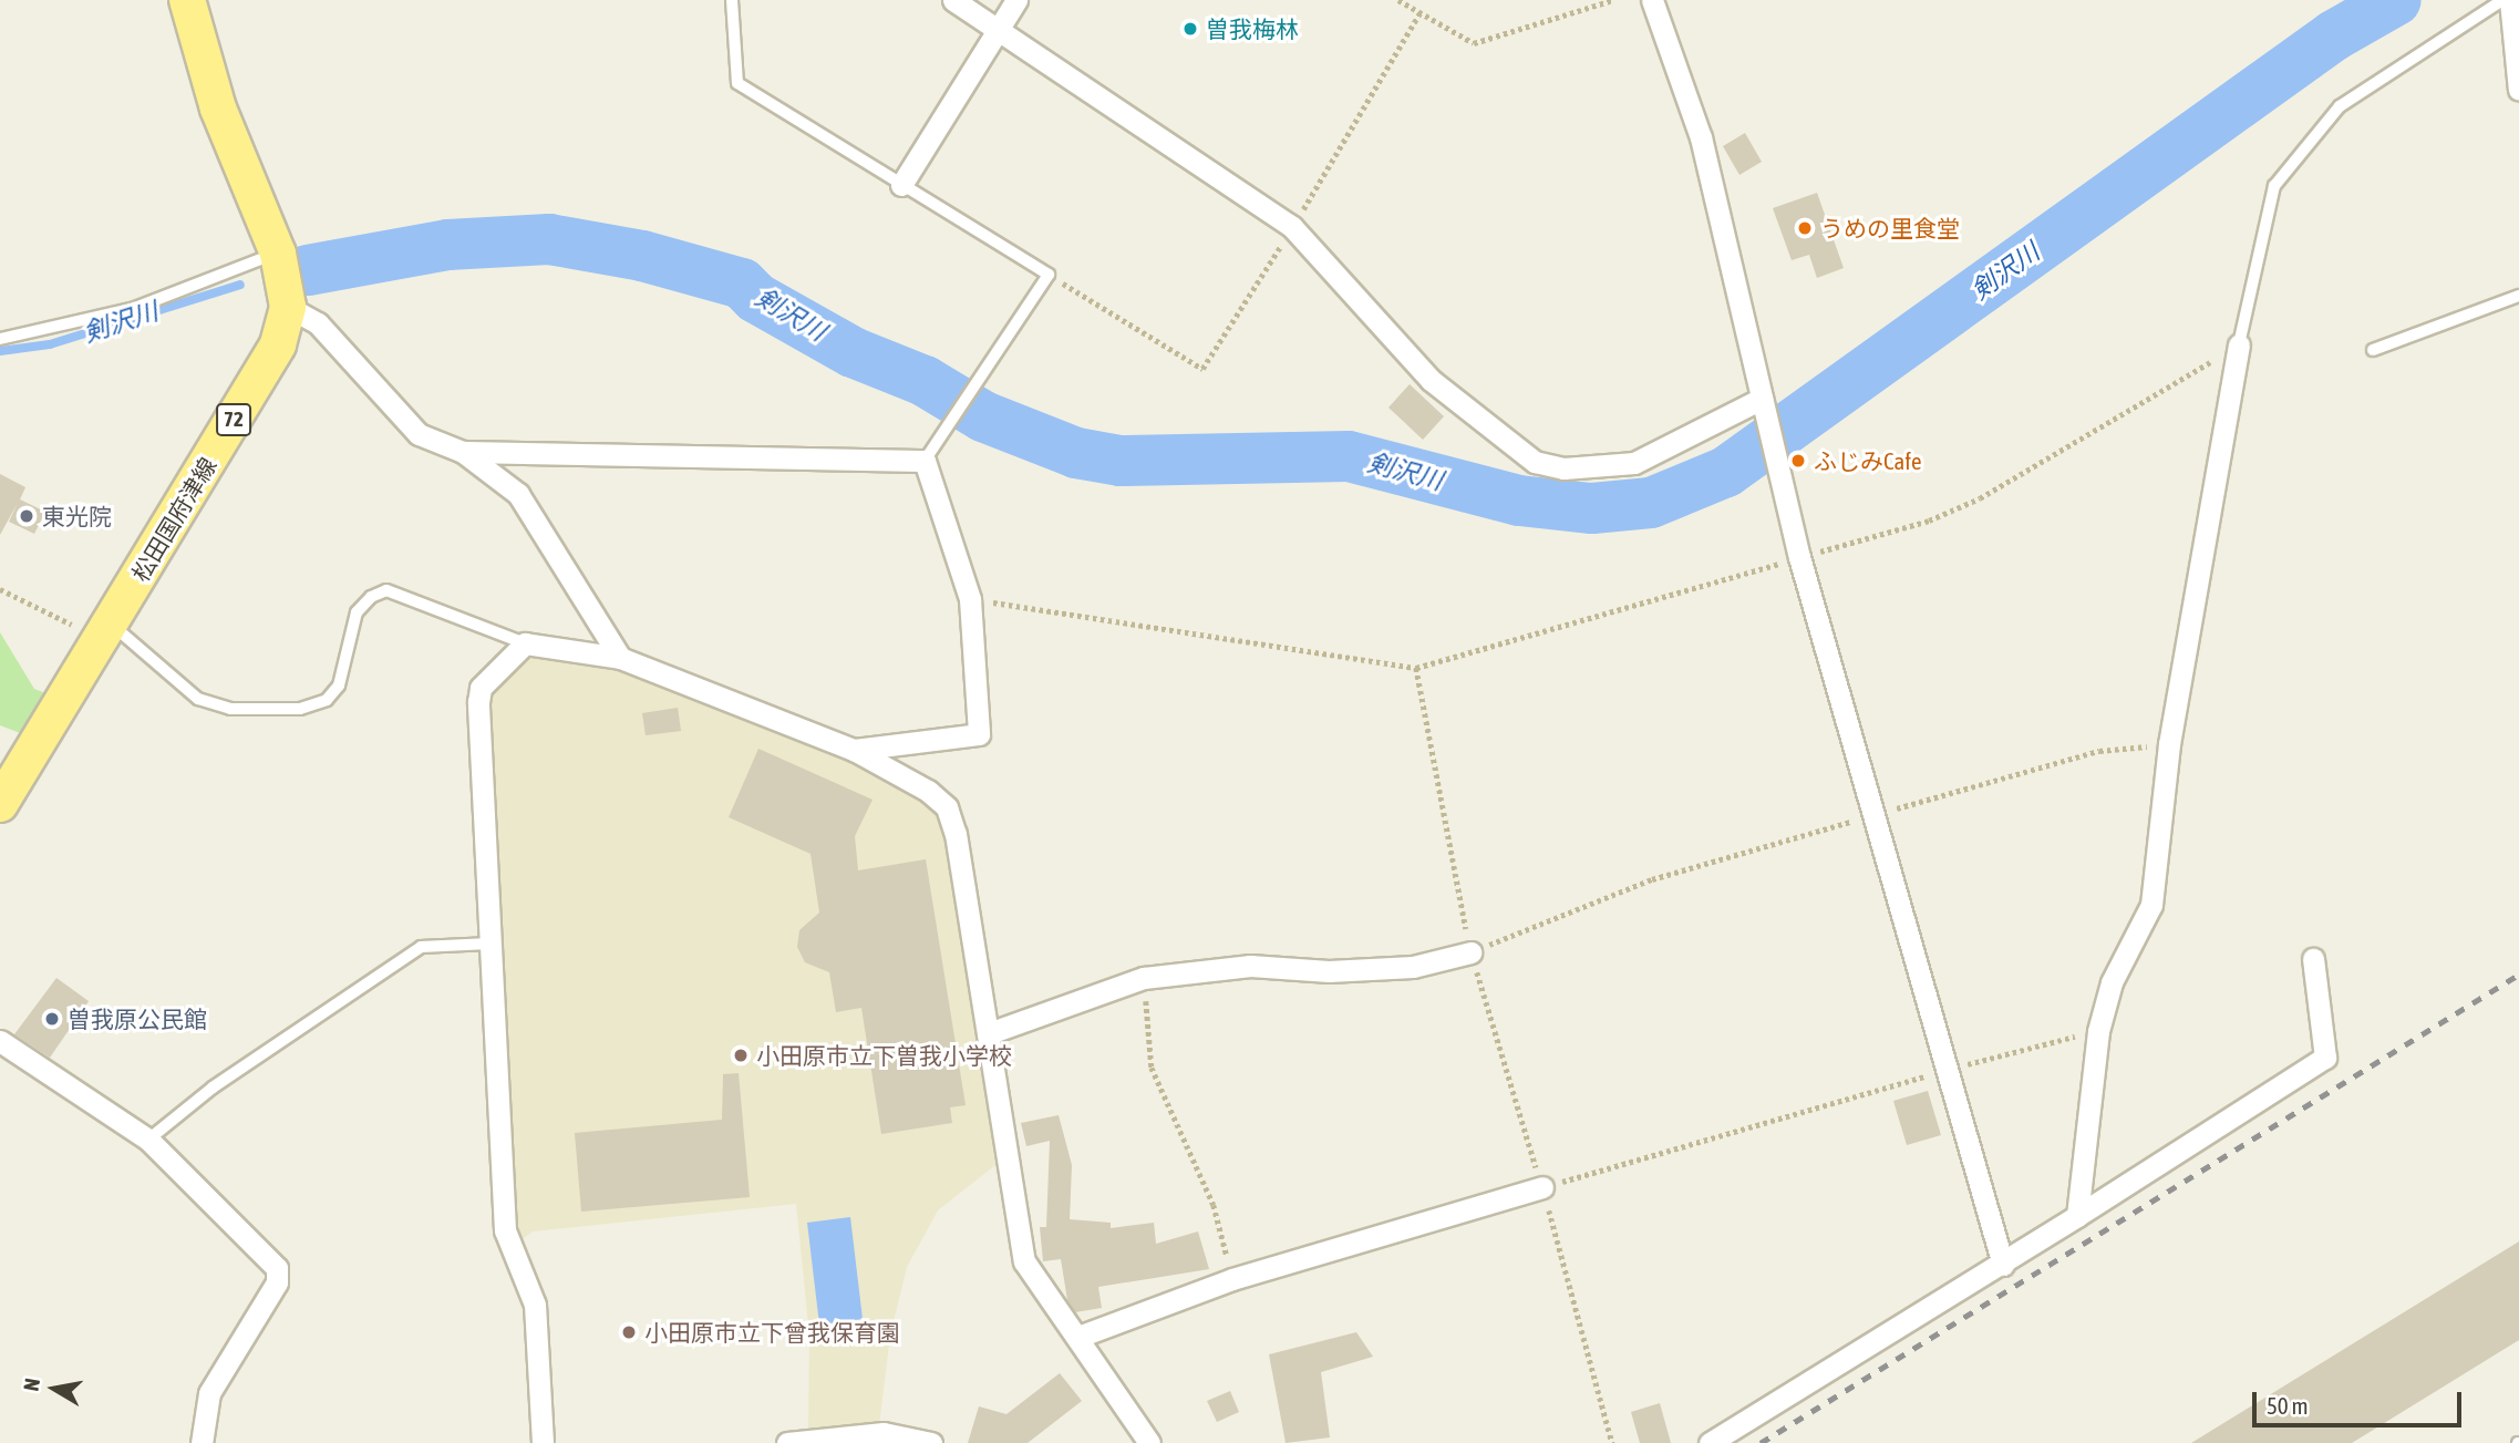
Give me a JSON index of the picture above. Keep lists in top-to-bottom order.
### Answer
{
  "streets": {
    "main road": ["72", "松田国府津線"]
  },
  "water": ["剣沢川"],
  "places": [
    "曽我梅林",
    "うめの里食堂",
    "ふじみCafe",
    "東光院",
    "曽我原公民館",
    "小田原市立下曽我小学校",
    "小田原市立下曾我保育園"
  ],
  "scale_bar": "50 m",
  "north": "left"
}
